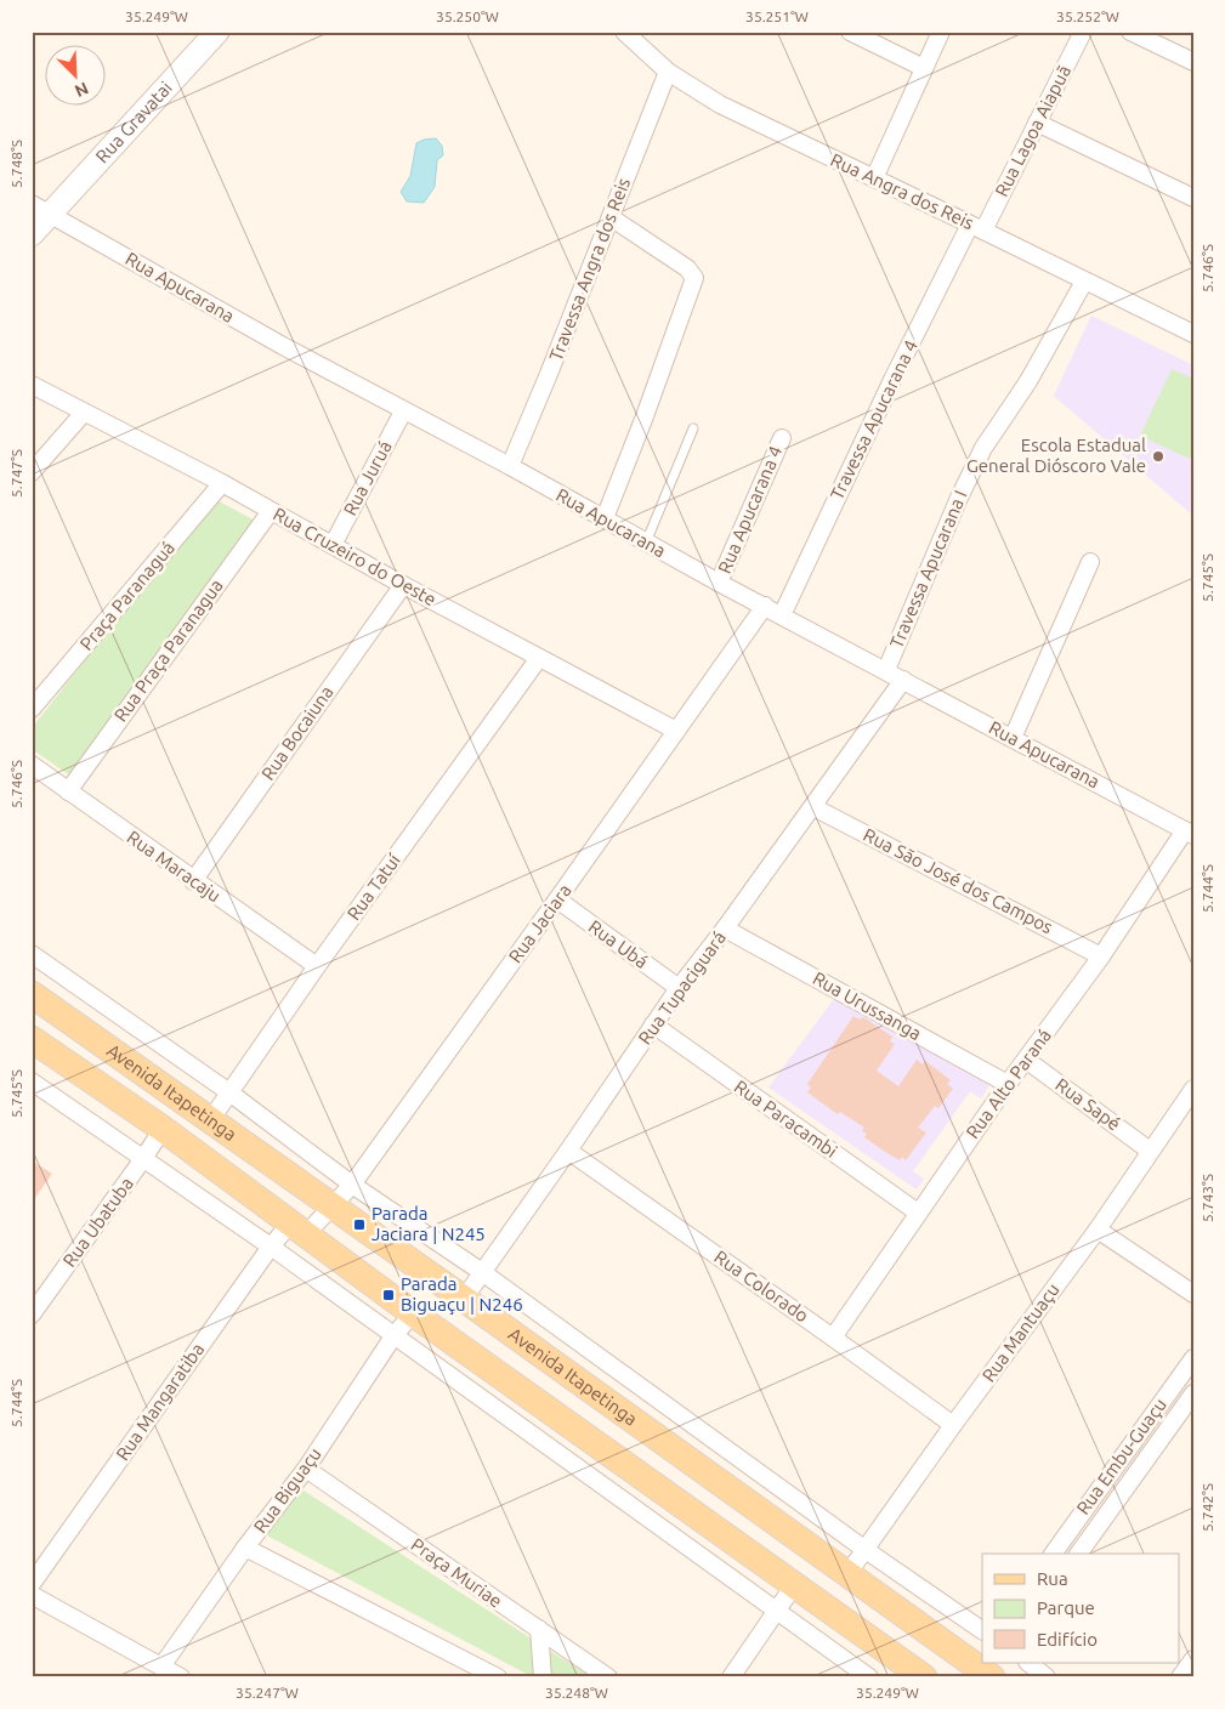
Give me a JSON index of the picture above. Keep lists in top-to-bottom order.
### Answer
{
  "streets": {
    "main road": ["Avenida Itapetinga"],
    "street": [
      "Rua Gravatai",
      "Rua Lagoa Aiapuã",
      "Rua Angra dos Reis",
      "Travessa Angra dos Reis",
      "Rua Apucarana",
      "Travessa Apucarana 4",
      "Rua Juruá",
      "Rua Apucarana 4",
      "Rua Cruzeiro do Oeste",
      "Travessa Apucarana I",
      "Praça Paranaguá",
      "Rua Praça Paranagua",
      "Rua Bocaiuna",
      "Rua Maracaju",
      "Rua São José dos Campos",
      "Rua Tatuí",
      "Rua Jaciara",
      "Rua Ubá",
      "Rua Tupaciguará",
      "Rua Urussanga",
      "Rua Alto Paraná",
      "Rua Sapé",
      "Rua Paracambi",
      "Rua Ubatuba",
      "Rua Colorado",
      "Rua Mantuaçu",
      "Rua Mangaratiba",
      "Rua Embu-Guaçu",
      "Rua Biguaçu",
      "Praça Muriae"
    ]
  },
  "crossings": [
    ["Rua Gravatai", "Rua Apucarana"],
    ["Rua Lagoa Aiapuã", "Rua Angra dos Reis"],
    ["Rua Lagoa Aiapuã", "Travessa Apucarana 4"],
    ["Rua Angra dos Reis", "Travessa Angra dos Reis"],
    ["Rua Angra dos Reis", "Travessa Apucarana 4"],
    ["Rua Angra dos Reis", "Travessa Apucarana I"],
    ["Travessa Angra dos Reis", "Rua Apucarana"],
    ["Rua Apucarana", "Travessa Apucarana 4"],
    ["Rua Apucarana", "Rua Juruá"],
    ["Rua Apucarana", "Rua Apucarana 4"],
    ["Rua Apucarana", "Travessa Apucarana I"],
    ["Rua Apucarana", "Rua Jaciara"],
    ["Rua Apucarana", "Rua Tupaciguará"],
    ["Rua Apucarana", "Rua Alto Paraná"],
    ["Rua Juruá", "Rua Cruzeiro do Oeste"],
    ["Rua Cruzeiro do Oeste", "Praça Paranaguá"],
    ["Rua Cruzeiro do Oeste", "Rua Praça Paranagua"],
    ["Rua Cruzeiro do Oeste", "Rua Bocaiuna"],
    ["Rua Cruzeiro do Oeste", "Rua Tatuí"],
    ["Rua Cruzeiro do Oeste", "Rua Jaciara"],
    ["Rua Praça Paranagua", "Rua Maracaju"],
    ["Rua Bocaiuna", "Rua Maracaju"],
    ["Rua Maracaju", "Rua Tatuí"],
    ["Rua São José dos Campos", "Rua Tupaciguará"],
    ["Rua São José dos Campos", "Rua Alto Paraná"],
    ["Rua Tatuí", "Avenida Itapetinga"],
    ["Rua Jaciara", "Rua Ubá"],
    ["Rua Jaciara", "Avenida Itapetinga"],
    ["Rua Jaciara", "Rua Mangaratiba"],
    ["Rua Ubá", "Rua Tupaciguará"],
    ["Rua Tupaciguará", "Rua Urussanga"],
    ["Rua Tupaciguará", "Avenida Itapetinga"],
    ["Rua Tupaciguará", "Rua Paracambi"],
    ["Rua Tupaciguará", "Rua Colorado"],
    ["Rua Urussanga", "Rua Alto Paraná"],
    ["Rua Alto Paraná", "Rua Sapé"],
    ["Rua Alto Paraná", "Rua Paracambi"],
    ["Rua Alto Paraná", "Rua Colorado"],
    ["Avenida Itapetinga", "Rua Ubatuba"],
    ["Avenida Itapetinga", "Rua Mantuaçu"],
    ["Avenida Itapetinga", "Rua Mangaratiba"],
    ["Avenida Itapetinga", "Rua Biguaçu"],
    ["Rua Sapé", "Rua Mantuaçu"],
    ["Rua Colorado", "Rua Mantuaçu"],
    ["Rua Biguaçu", "Praça Muriae"]
  ],
  "places": {
    "other": ["Escola Estadual General Dióscoro Vale"],
    "transit": ["Parada Jaciara | N245", "Parada Biguaçu | N246"]
  },
  "legend": ["Rua", "Parque", "Edifício"],
  "north": "bottom right",
  "coordinates": [
    "35.249°W",
    "35.250°W",
    "35.251°W",
    "35.252°W",
    "5.748°S",
    "5.746°S",
    "5.747°S",
    "5.745°S",
    "5.744°S",
    "5.743°S",
    "5.742°S",
    "35.247°W",
    "35.248°W"
  ]
}
